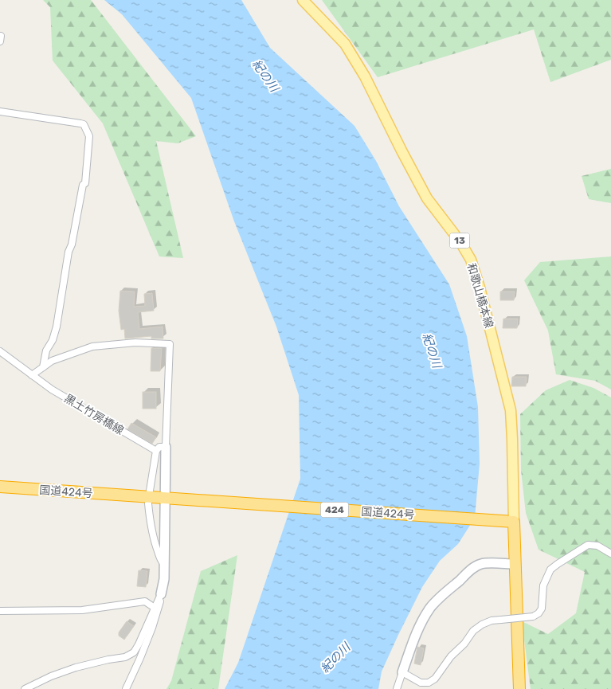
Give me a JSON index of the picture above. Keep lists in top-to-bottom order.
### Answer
{
  "streets": {
    "highway": ["国道424号", "424"],
    "main road": ["13", "和歌山橋本線"],
    "street": ["黒土竹房橋線"]
  },
  "crossings": [
    ["和歌山橋本線", "国道424号"]
  ],
  "water": ["紀の川"]
}
